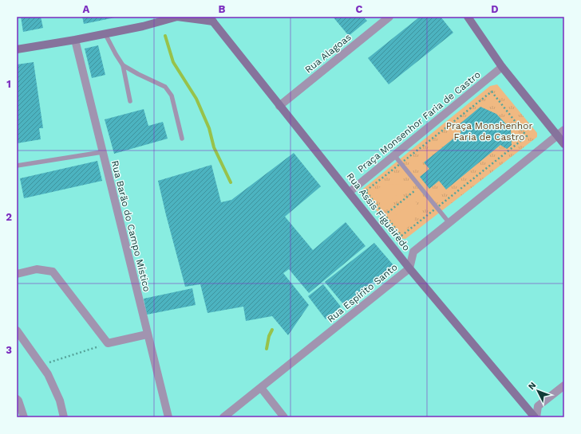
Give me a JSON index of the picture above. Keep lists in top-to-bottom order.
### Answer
{
  "streets": {
    "street": [
      "Rua Alagoas",
      "Praça Monsenhor Faria de Castro",
      "Rua Assis Figueiredo",
      "Rua Barão do Campo Místico",
      "Rua Espírito Santo"
    ]
  },
  "crossings": [
    ["Rua Alagoas", "Rua Assis Figueiredo"],
    ["Praça Monsenhor Faria de Castro", "Rua Assis Figueiredo"],
    ["Rua Assis Figueiredo", "Rua Espírito Santo"]
  ],
  "parks": ["Praça Monshenhor Faria de Castro"],
  "north": "top left",
  "grid": {
    "columns": [
      "A",
      "B",
      "C",
      "D"
    ],
    "rows": ["1", "2", "3"]
  }
}
